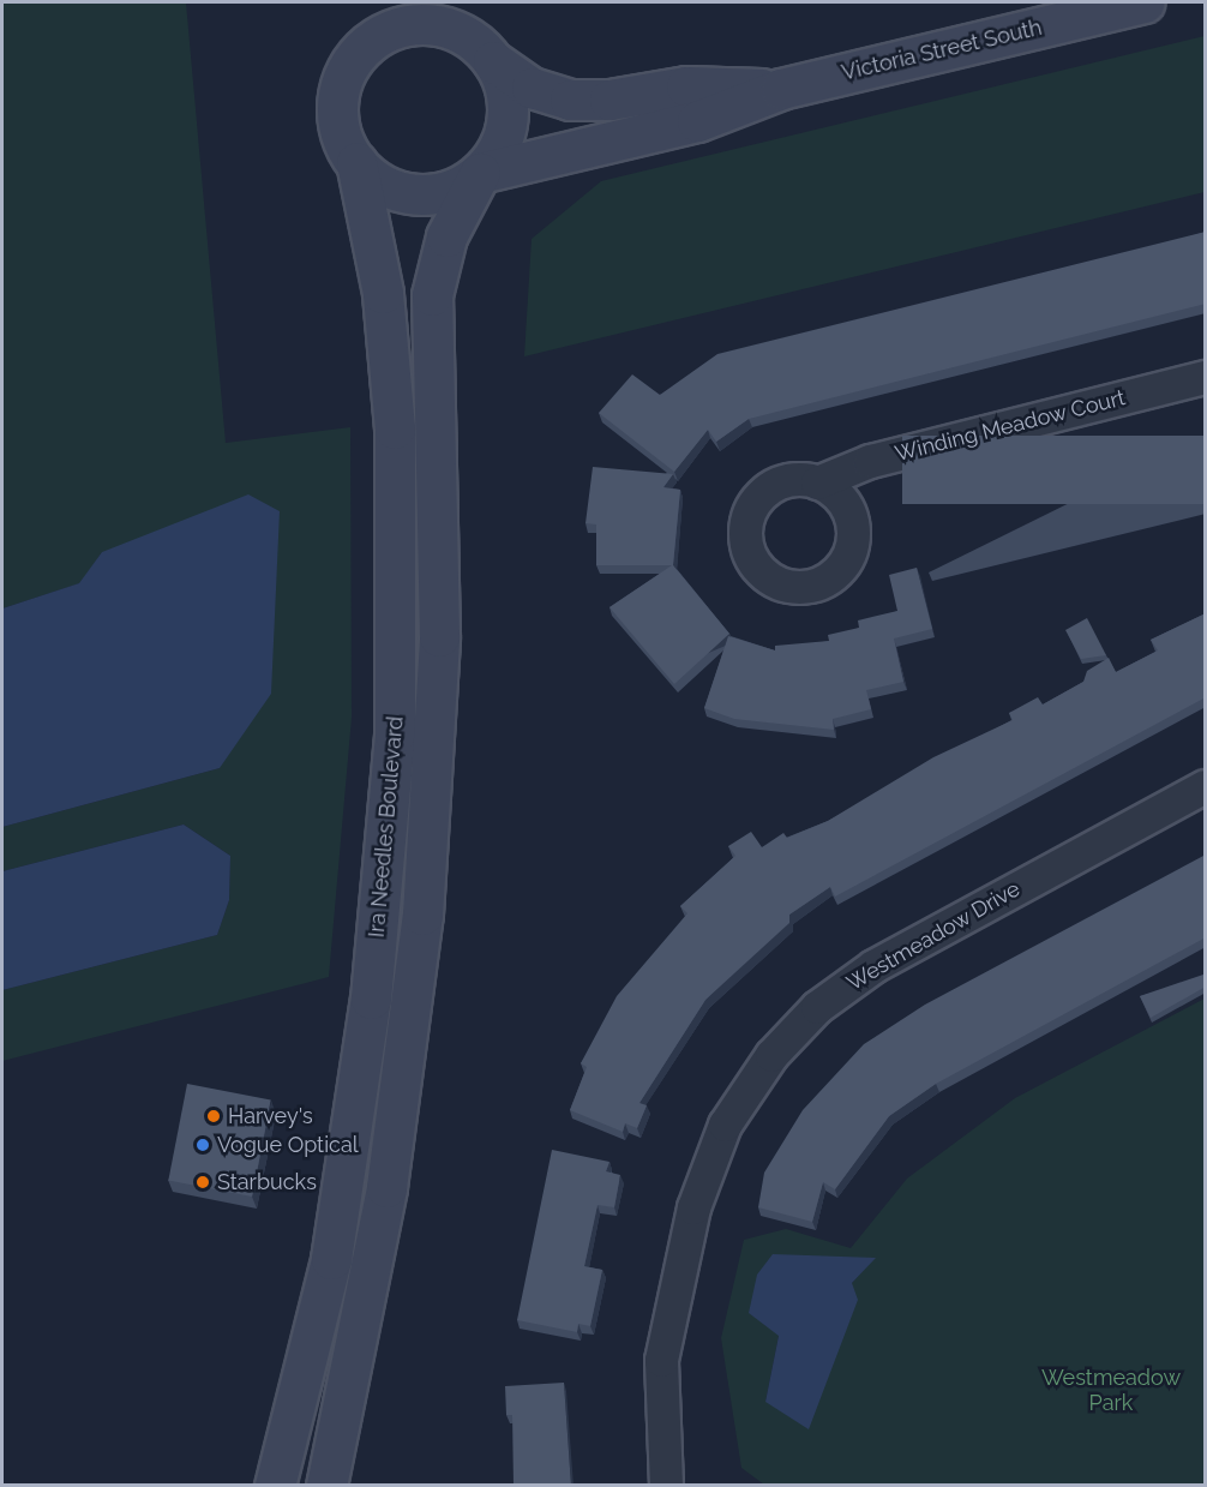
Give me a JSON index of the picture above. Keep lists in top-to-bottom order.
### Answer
{
  "streets": {
    "main road": ["Victoria Street South", "Ira Needles Boulevard"],
    "street": ["Winding Meadow Court", "Westmeadow Drive"]
  },
  "crossings": [
    ["Victoria Street South", "Ira Needles Boulevard"]
  ],
  "parks": ["Westmeadow Park"],
  "places": ["Harvey's", "Vogue Optical", "Starbucks"]
}
